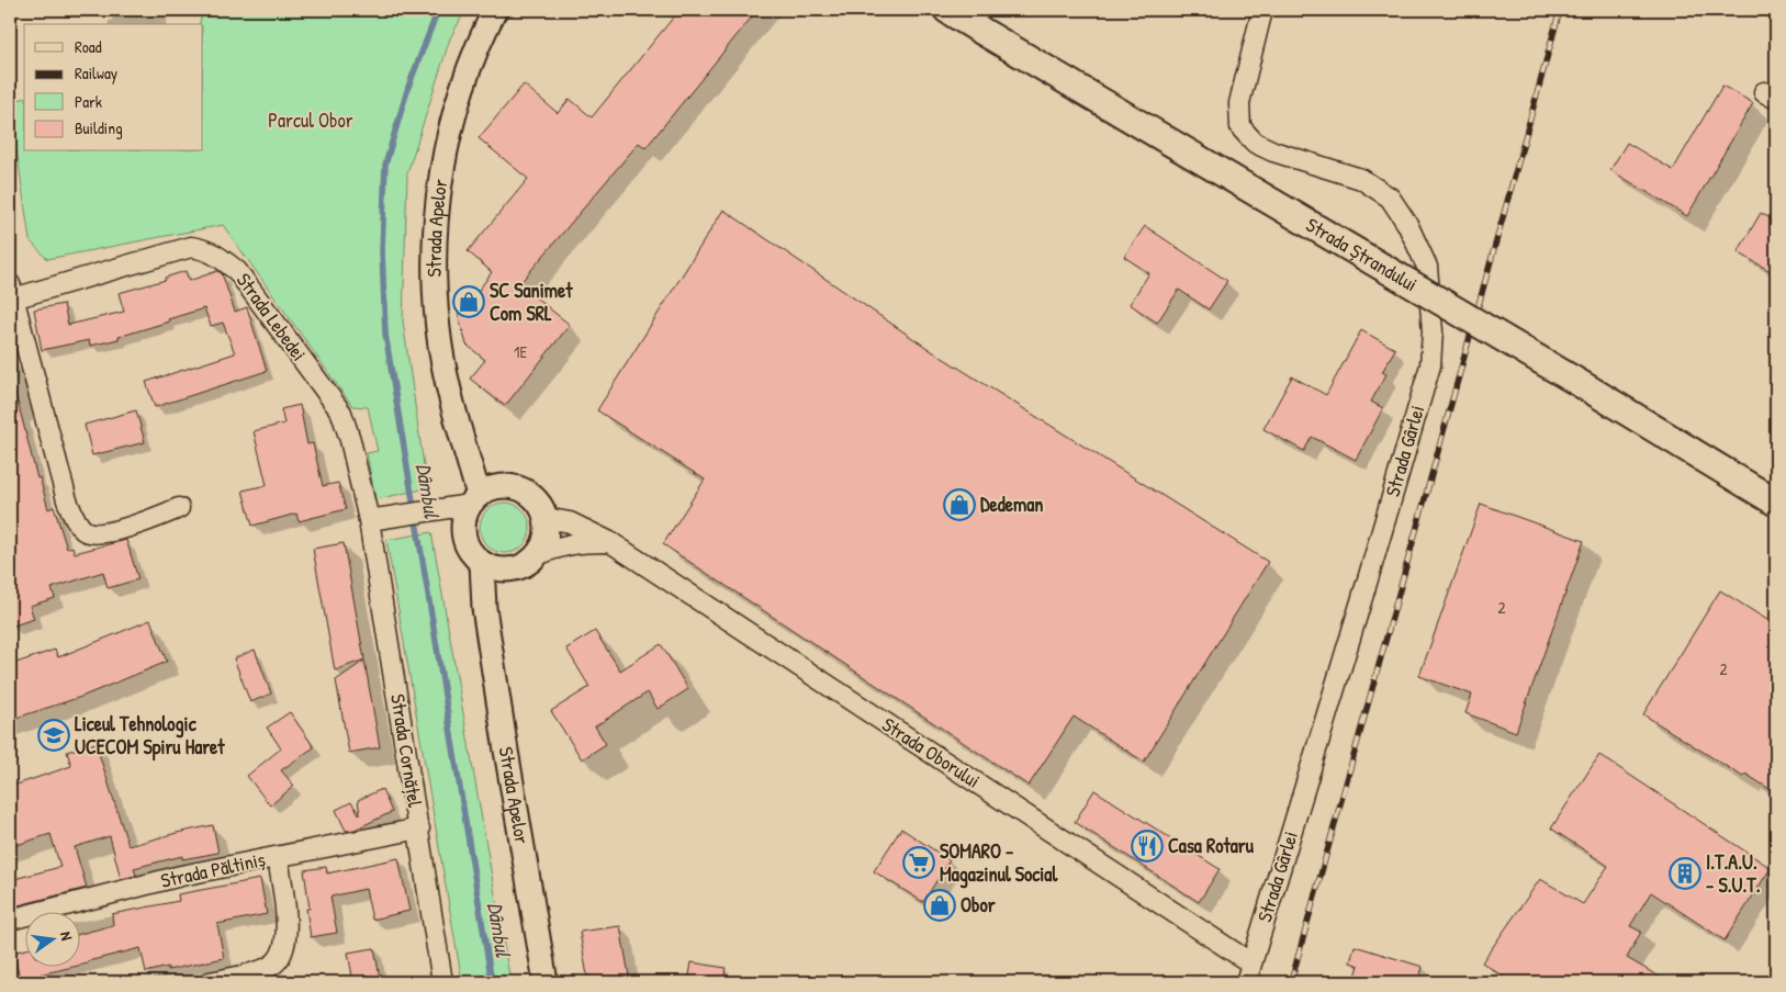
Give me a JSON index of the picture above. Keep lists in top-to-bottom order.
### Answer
{
  "streets": {
    "main road": ["Strada Ștrandului"],
    "street": [
      "Strada Apelor",
      "Strada Lebedei",
      "Strada Gârlei",
      "Strada Cornățel",
      "Strada Oborului",
      "Strada Păltiniș"
    ]
  },
  "crossings": [
    ["Strada Apelor", "Strada Oborului"],
    ["Strada Lebedei", "Strada Cornățel"],
    ["Strada Gârlei", "Strada Oborului"],
    ["Strada Cornățel", "Strada Păltiniș"]
  ],
  "water": ["Dâmbul"],
  "parks": ["Parcul Obor"],
  "places": {
    "shop": ["SC Sanimet Com SRL", "Dedeman", "Obor"],
    "school or university": ["Liceul Tehnologic UCECOM Spiru Haret"],
    "restaurant": ["Casa Rotaru"],
    "supermarket": ["SOMARO - Magazinul Social"],
    "building": ["I.T.A.U. - S.U.T."]
  },
  "house_numbers": ["1E", "2", "2"],
  "legend": [
    "Road",
    "Railway",
    "Park",
    "Building"
  ],
  "north": "right"
}
